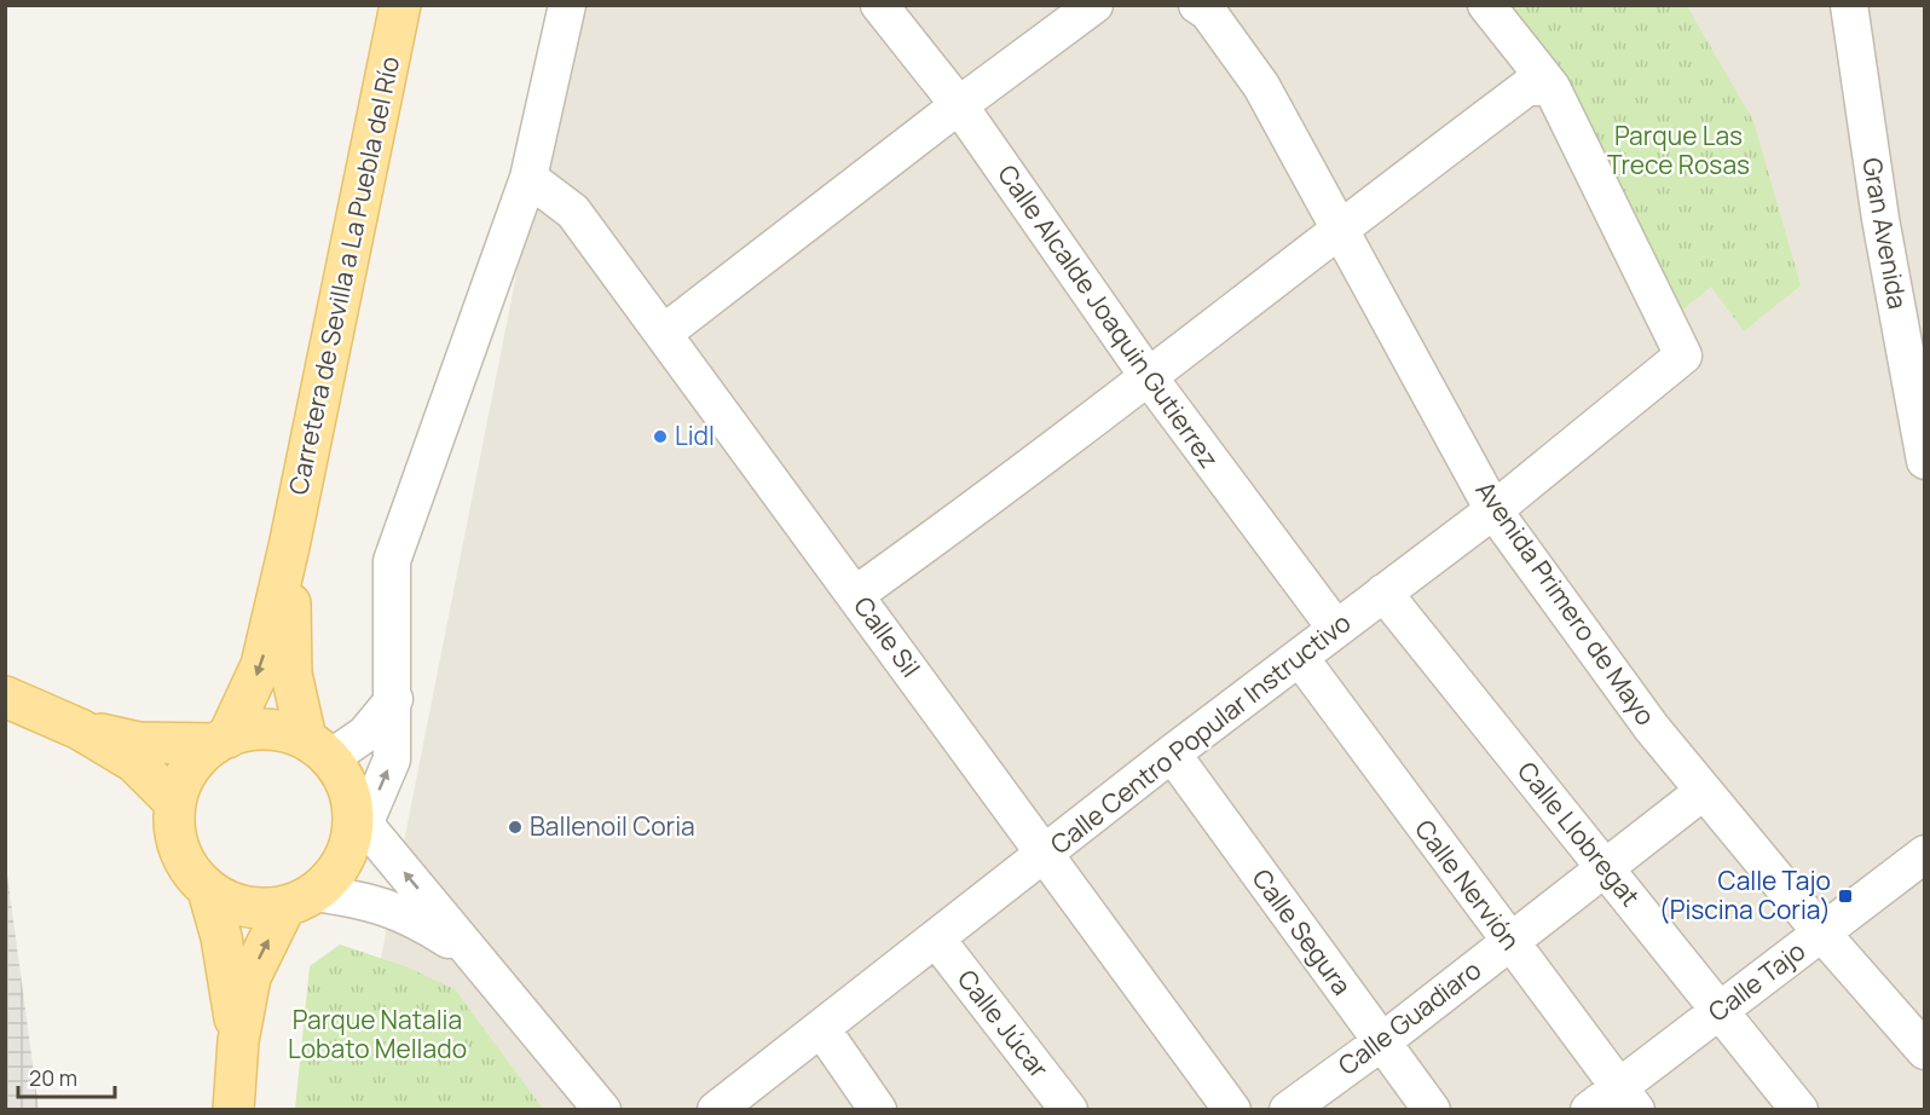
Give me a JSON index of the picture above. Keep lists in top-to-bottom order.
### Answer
{
  "streets": {
    "main road": ["Carretera de Sevilla a La Puebla del Río"],
    "street": [
      "Gran Avenida",
      "Calle Alcalde Joaquin Gutierrez",
      "Avenida Primero de Mayo",
      "Calle Sil",
      "Calle Centro Popular Instructivo",
      "Calle Llobregat",
      "Calle Nervión",
      "Calle Segura",
      "Calle Tajo",
      "Calle Guadiaro",
      "Calle Júcar"
    ]
  },
  "crossings": [
    ["Calle Alcalde Joaquin Gutierrez", "Calle Centro Popular Instructivo"],
    ["Avenida Primero de Mayo", "Calle Centro Popular Instructivo"],
    ["Avenida Primero de Mayo", "Calle Tajo"],
    ["Avenida Primero de Mayo", "Calle Guadiaro"],
    ["Calle Sil", "Calle Centro Popular Instructivo"],
    ["Calle Centro Popular Instructivo", "Calle Llobregat"],
    ["Calle Centro Popular Instructivo", "Calle Nervión"],
    ["Calle Centro Popular Instructivo", "Calle Segura"],
    ["Calle Centro Popular Instructivo", "Calle Júcar"],
    ["Calle Llobregat", "Calle Tajo"],
    ["Calle Llobregat", "Calle Guadiaro"],
    ["Calle Nervión", "Calle Tajo"],
    ["Calle Nervión", "Calle Guadiaro"],
    ["Calle Segura", "Calle Guadiaro"]
  ],
  "parks": ["Parque Las Trece Rosas", "Parque Natalia Lobato Mellado"],
  "places": {
    "other": ["Lidl", "Ballenoil Coria"],
    "transit": ["Calle Tajo (Piscina Coria)"]
  },
  "scale_bar": "20 m"
}
